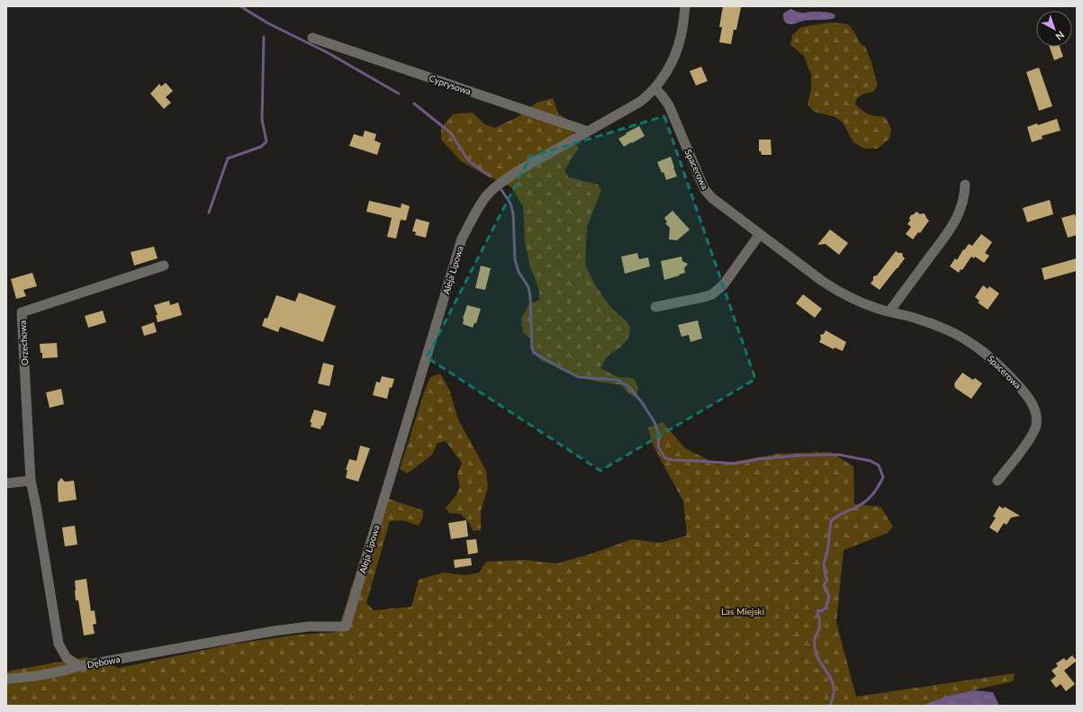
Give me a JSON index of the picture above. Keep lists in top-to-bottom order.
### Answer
{
  "streets": {
    "street": [
      "Cyprysowa",
      "Spacerowa",
      "Aleja Lipowa",
      "Orzechowa",
      "Dębowa"
    ]
  },
  "crossings": [
    ["Cyprysowa", "Aleja Lipowa"],
    ["Spacerowa", "Aleja Lipowa"],
    ["Aleja Lipowa", "Dębowa"],
    ["Orzechowa", "Dębowa"]
  ],
  "parks": ["Las Miejski"],
  "north": "bottom right"
}
